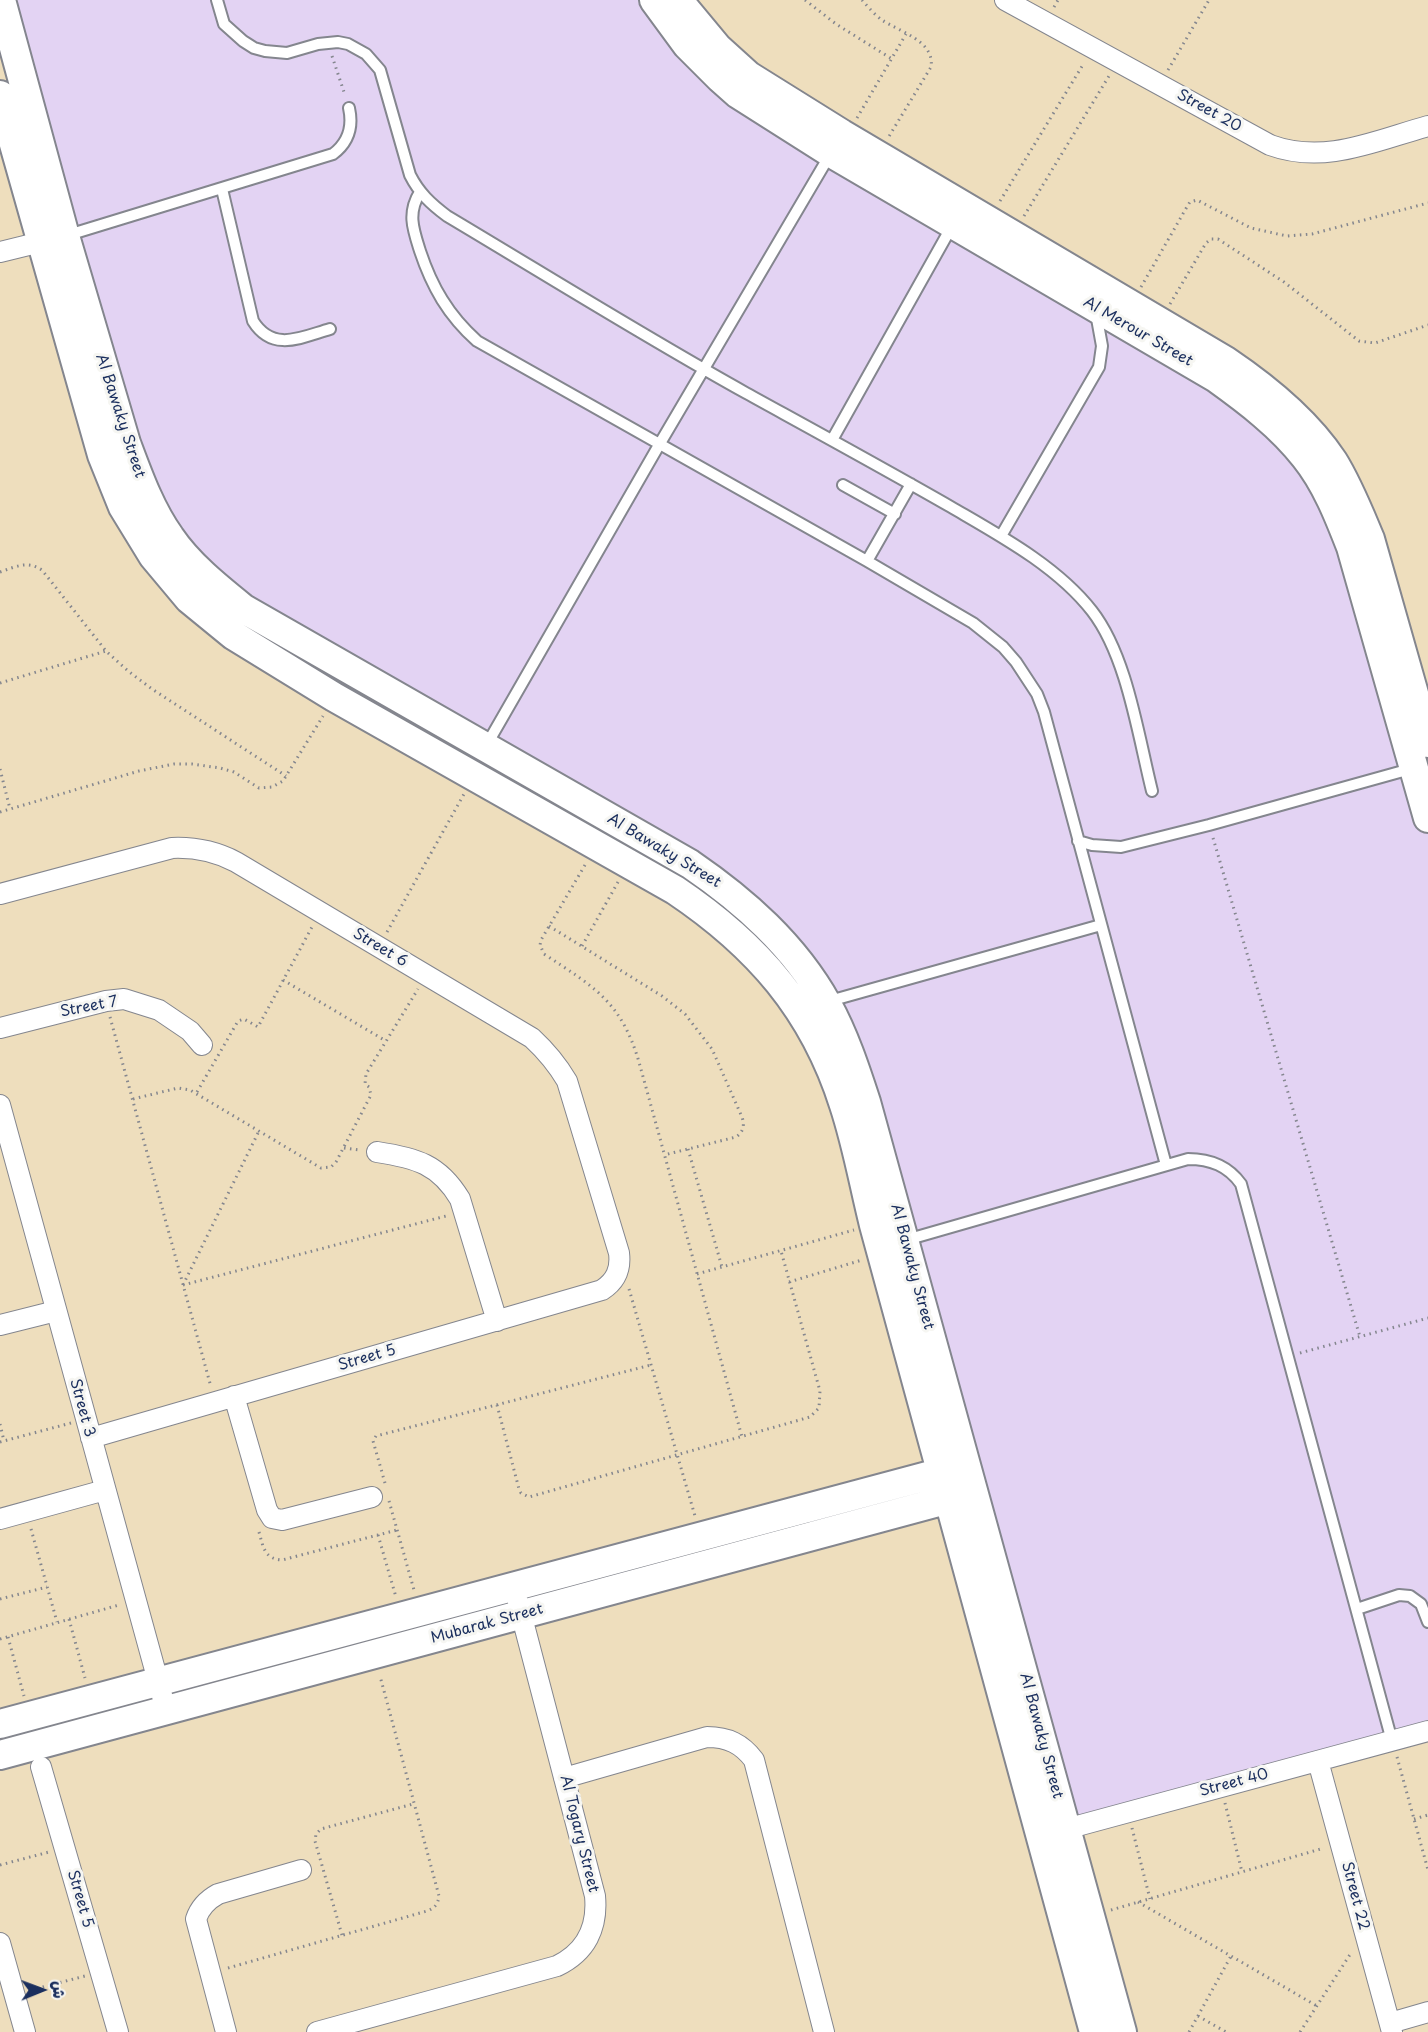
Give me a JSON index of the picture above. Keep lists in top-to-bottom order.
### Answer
{
  "streets": {
    "street": [
      "Street 20",
      "Al Merour Street",
      "Al Bawaky Street",
      "Street 6",
      "Street 7",
      "Street 5",
      "Street 3",
      "Mubarak Street",
      "Street 40",
      "Al Togary Street",
      "Street 22"
    ]
  },
  "crossings": [
    ["Al Bawaky Street", "Mubarak Street"],
    ["Al Bawaky Street", "Street 40"],
    ["Street 6", "Street 5"],
    ["Street 5", "Street 3"],
    ["Street 3", "Mubarak Street"],
    ["Mubarak Street", "Al Togary Street"],
    ["Street 40", "Street 22"]
  ],
  "north": "right"
}
